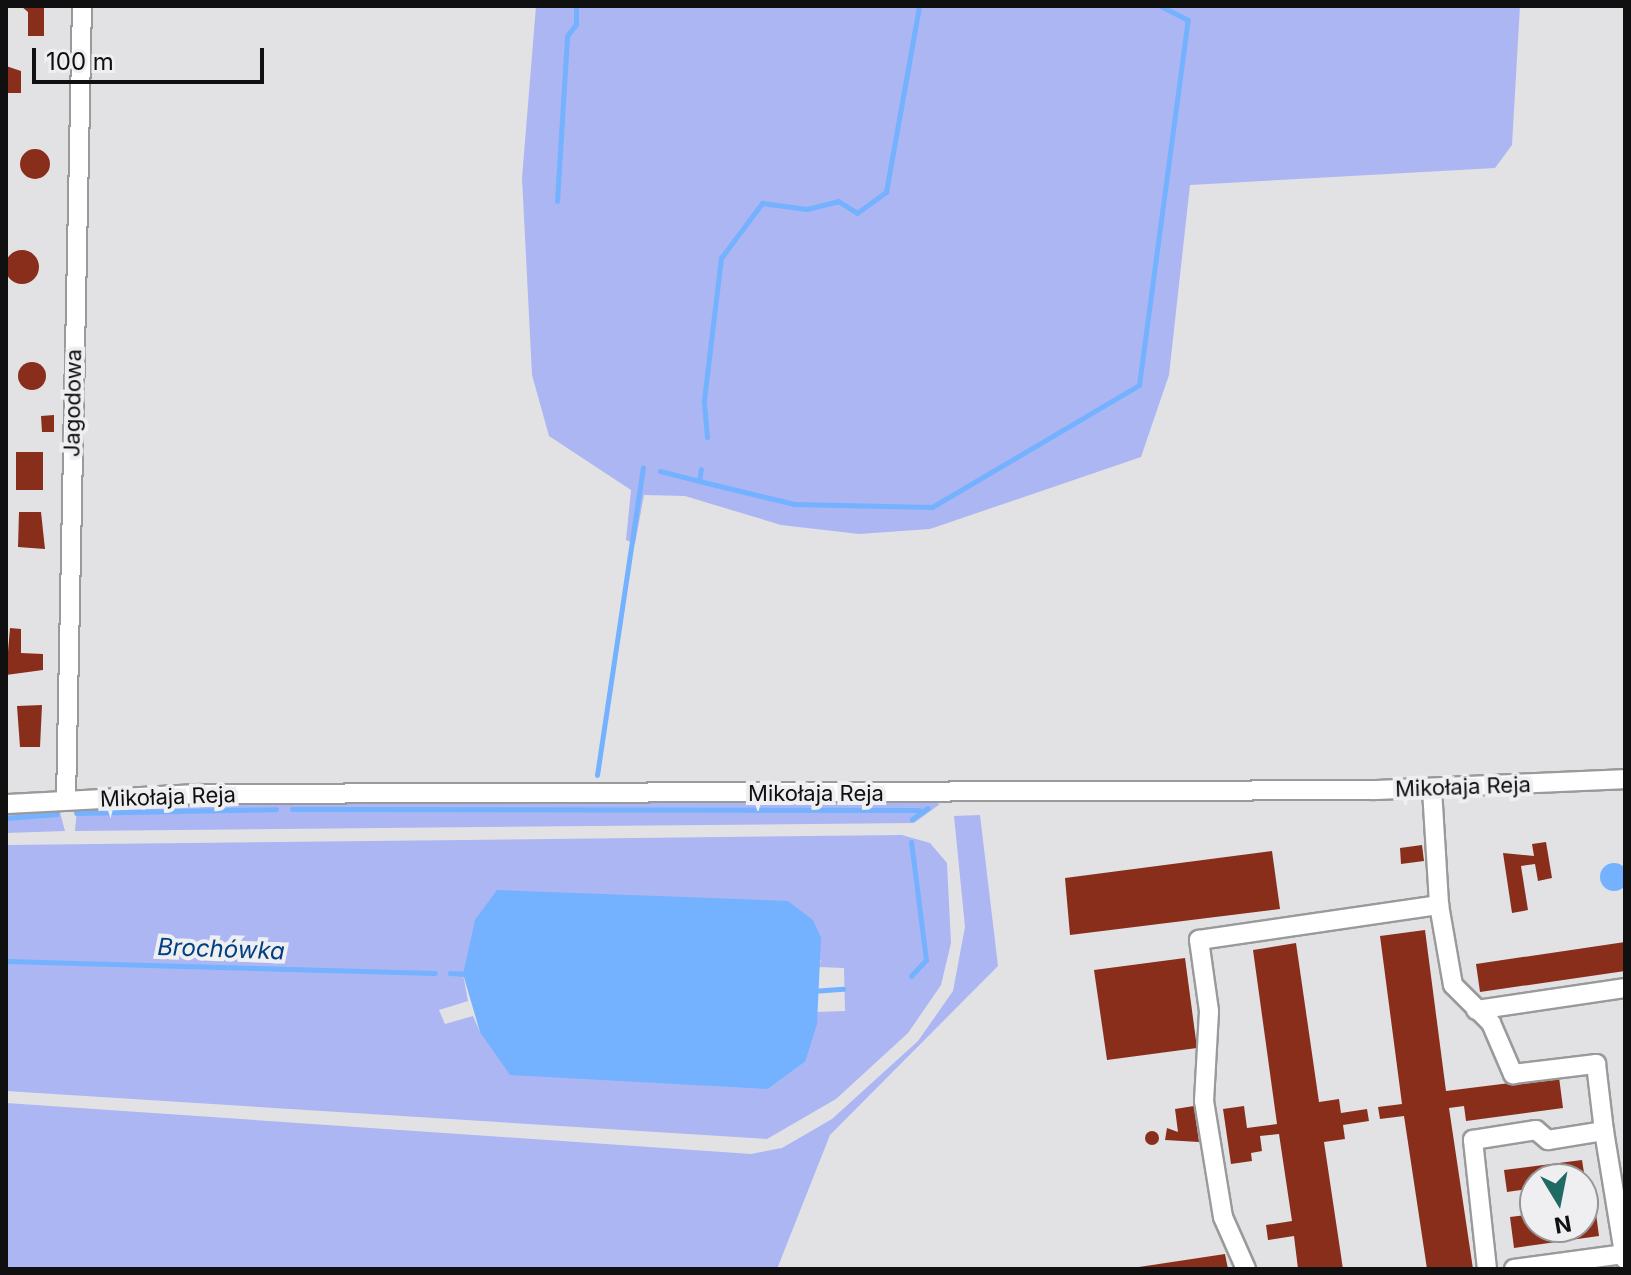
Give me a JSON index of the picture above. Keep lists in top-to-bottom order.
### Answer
{
  "streets": {
    "street": ["Jagodowa", "Mikołaja Reja"]
  },
  "crossings": [
    ["Jagodowa", "Mikołaja Reja"]
  ],
  "water": ["Brochówka"],
  "scale_bar": "100 m",
  "north": "bottom"
}
